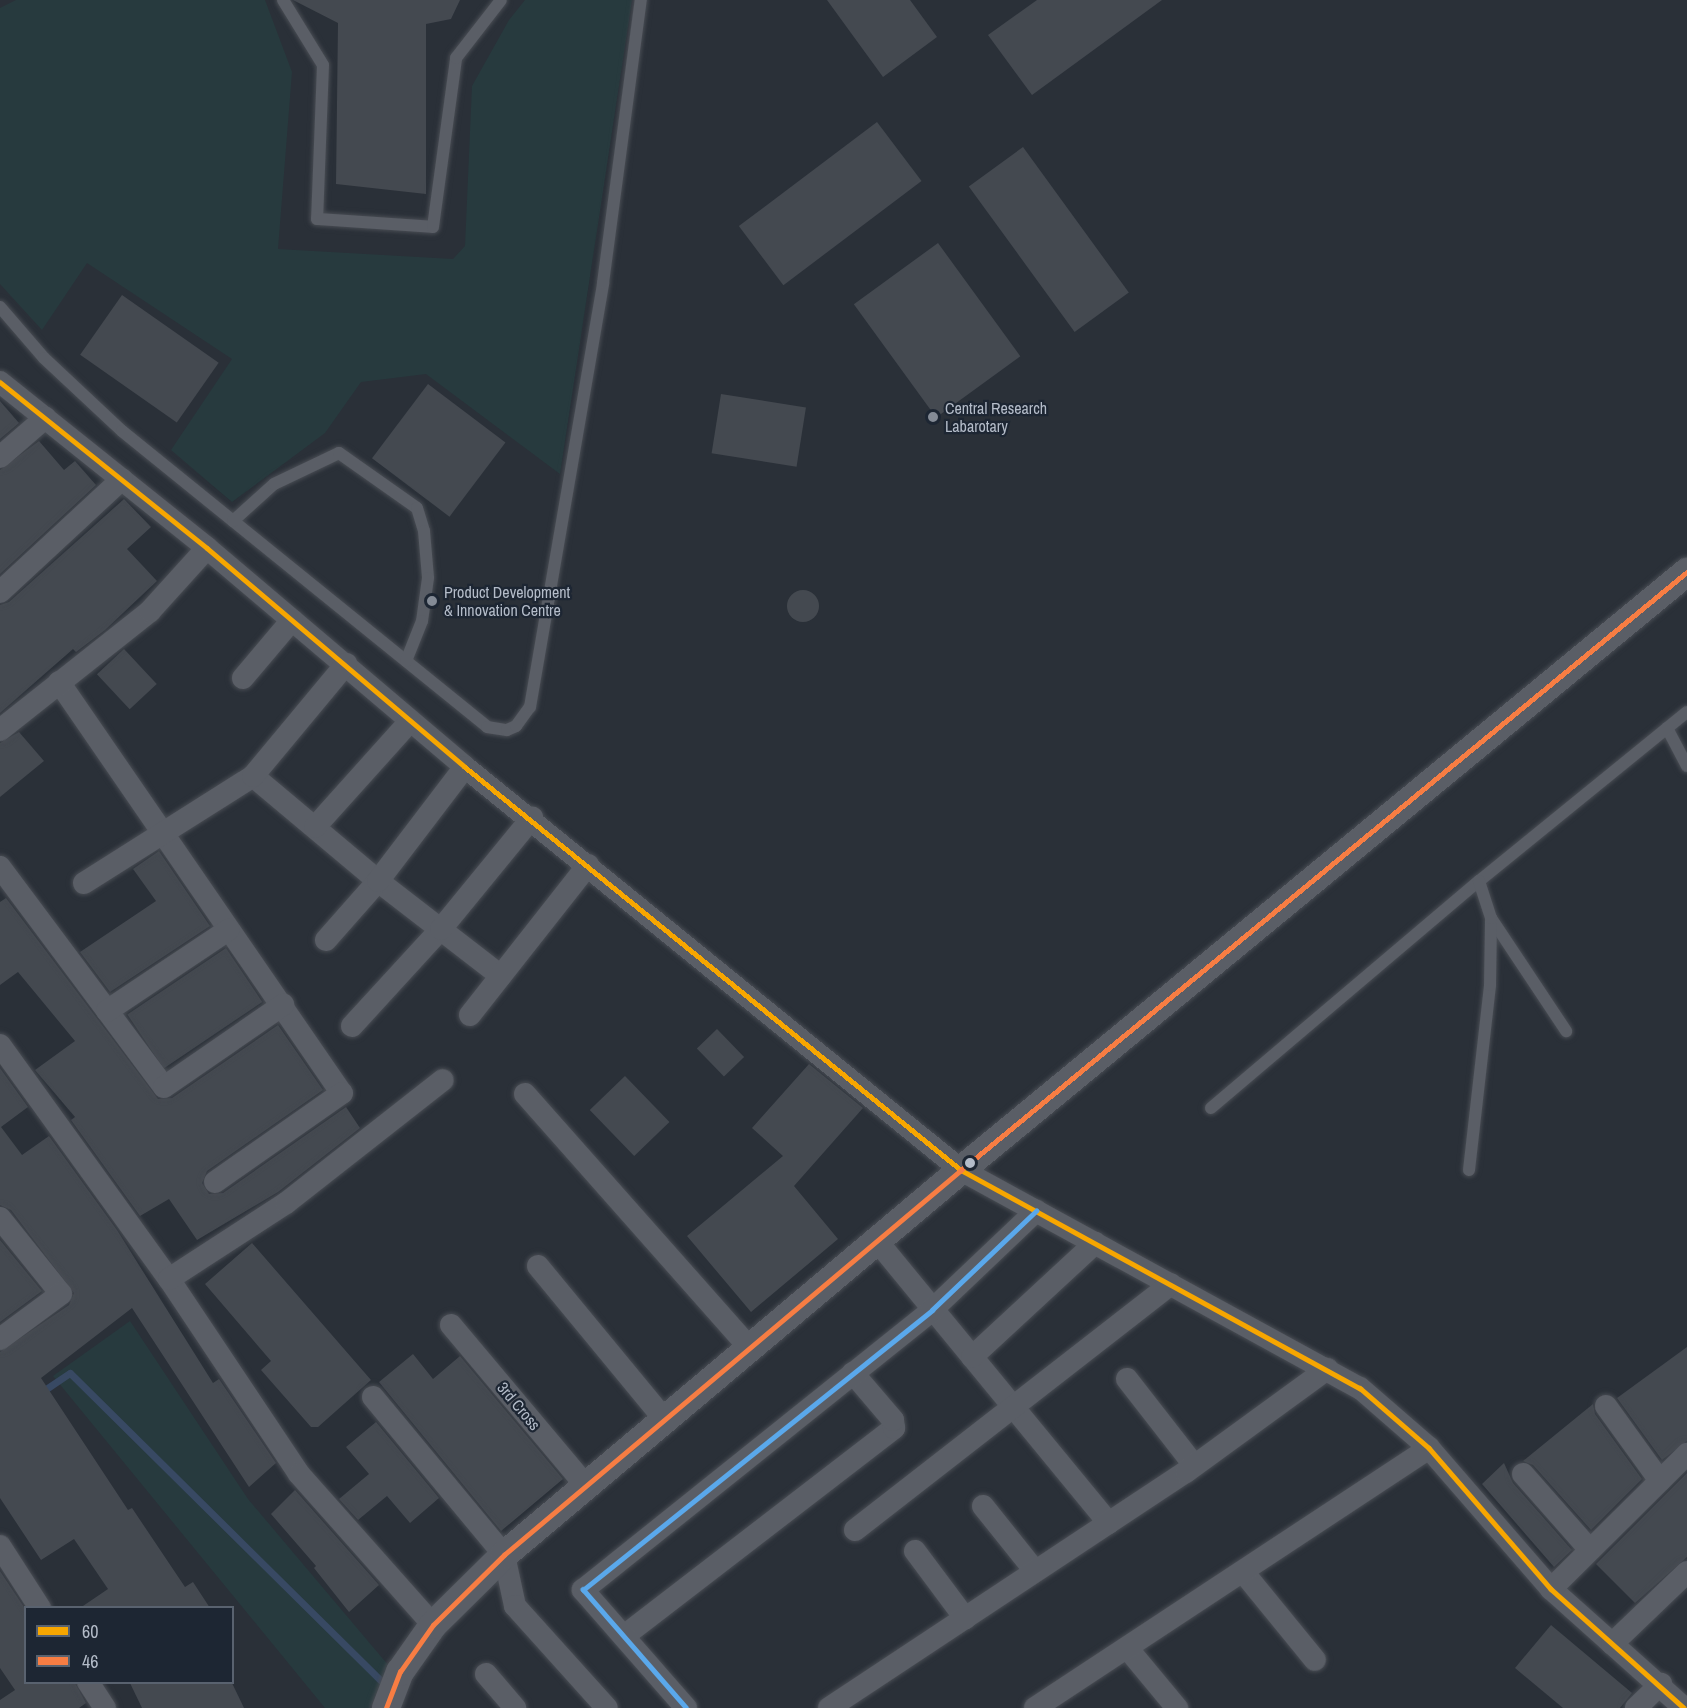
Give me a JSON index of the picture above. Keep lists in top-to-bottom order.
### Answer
{
  "streets": {
    "street": ["3rd Cross"]
  },
  "places": ["Central Research Labarotary", "Product Development & Innovation Centre"],
  "lines": ["transit line 60", "transit line 46"],
  "legend": ["60", "46"]
}
